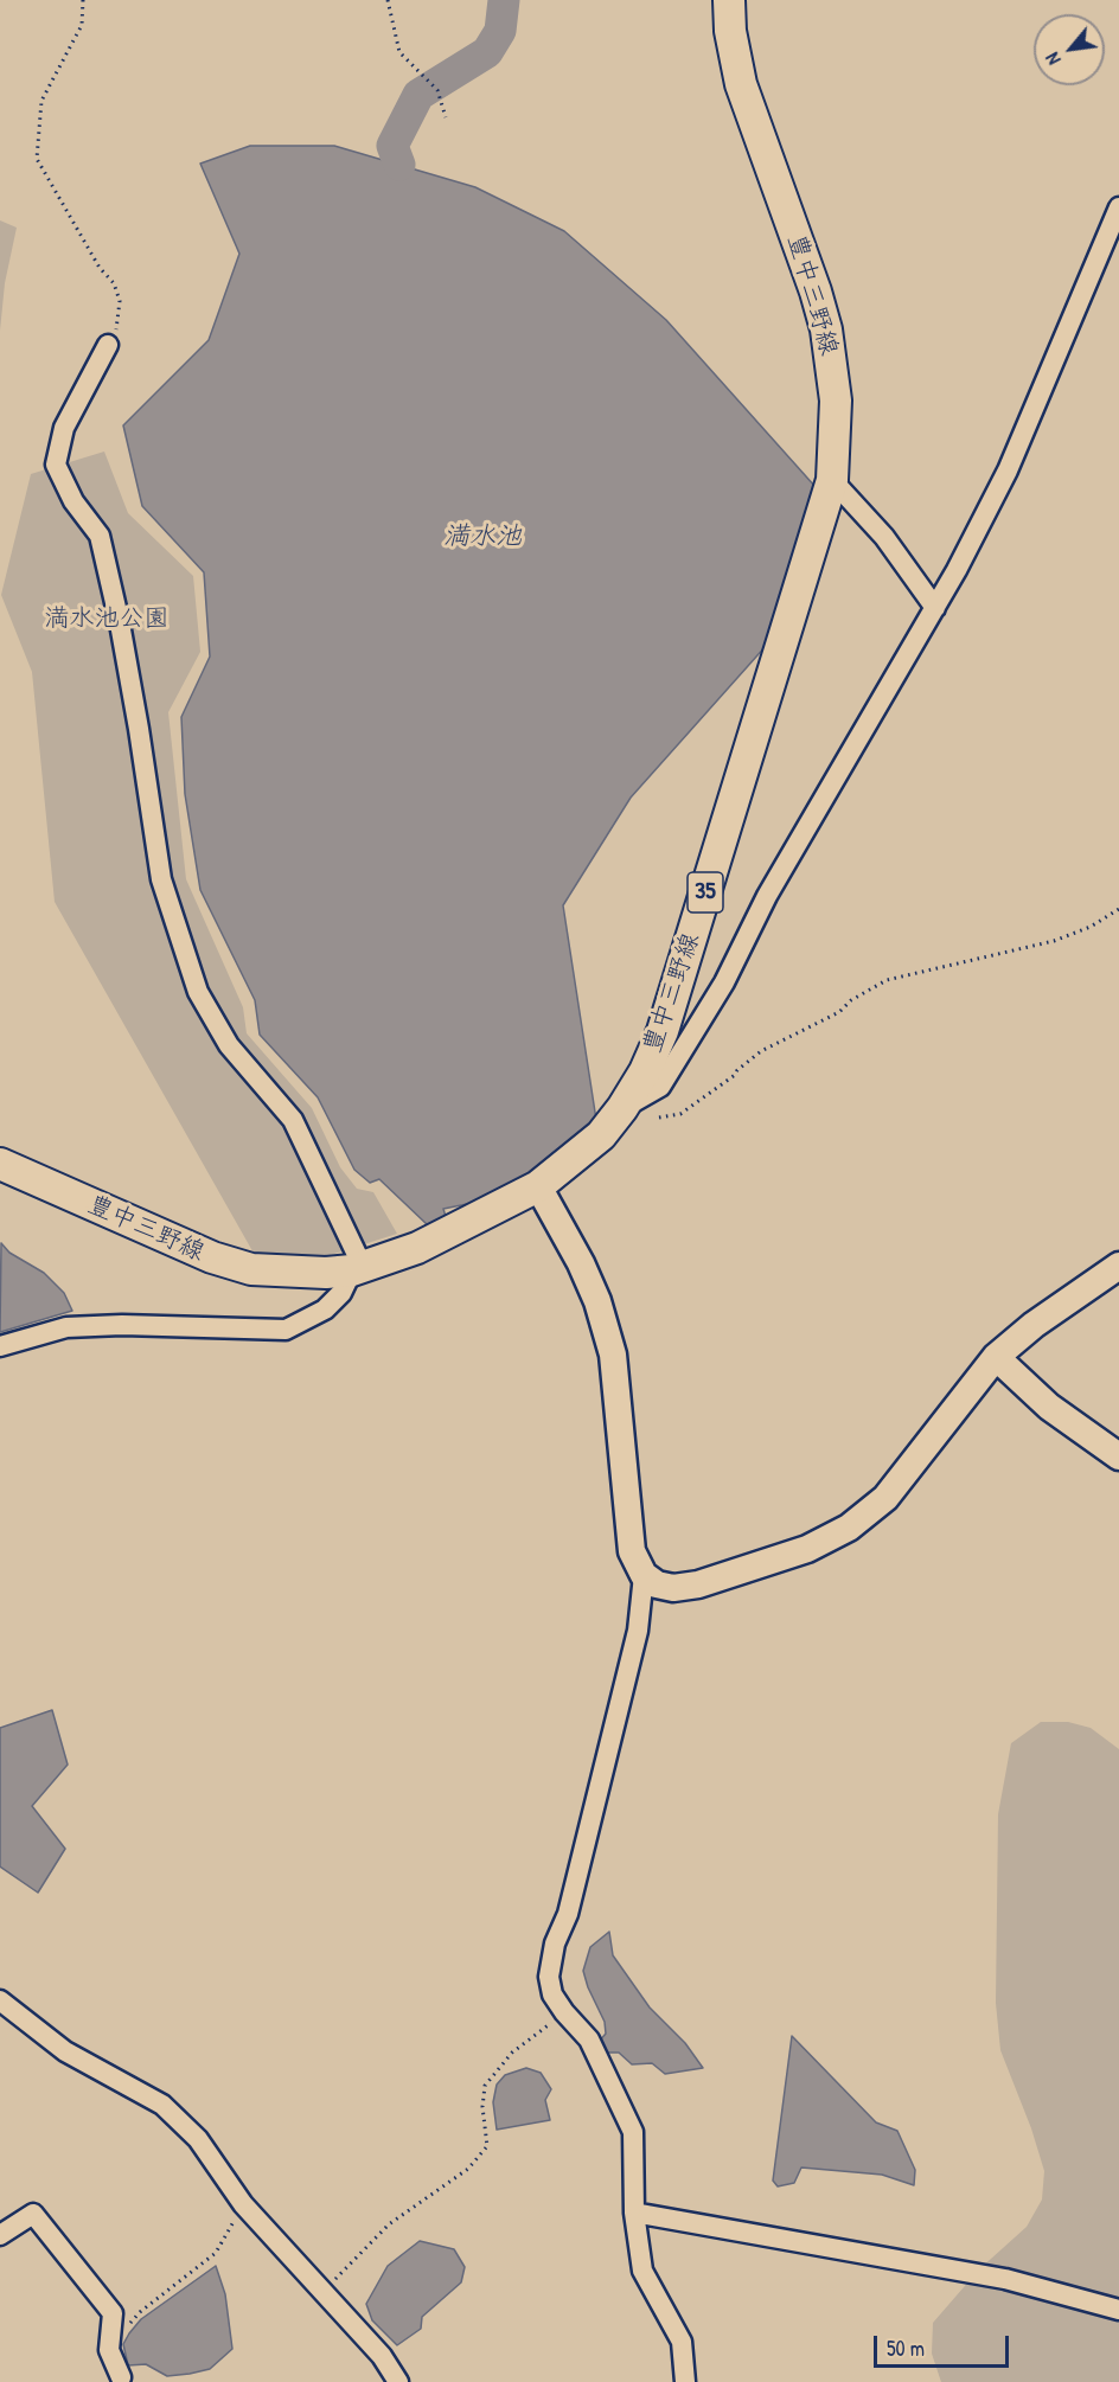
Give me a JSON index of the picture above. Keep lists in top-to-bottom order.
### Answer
{
  "streets": {
    "main road": ["豊中三野線", "35"]
  },
  "water": ["満水池"],
  "parks": ["満水池公園"],
  "scale_bar": "50 m",
  "north": "bottom left"
}
